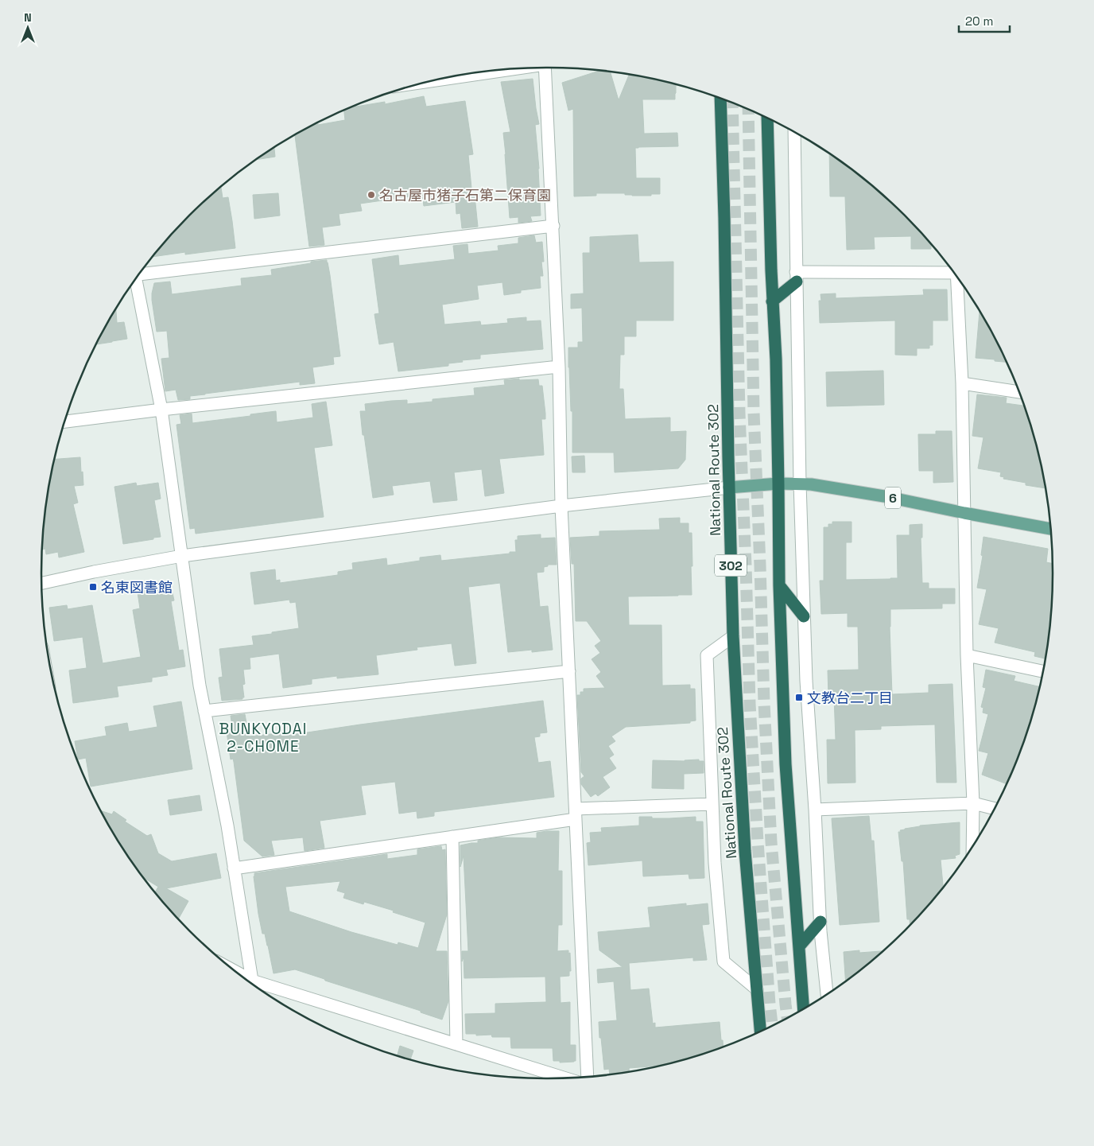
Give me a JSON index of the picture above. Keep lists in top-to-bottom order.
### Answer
{
  "streets": {
    "highway": ["National Route 302", "302"],
    "main road": ["6"]
  },
  "crossings": [
    ["National Route 302", "6"]
  ],
  "districts": ["BUNKYODAI 2-CHOME"],
  "places": {
    "other": ["名古屋市猪子石第二保育園"],
    "transit": ["名東図書館", "文教台二丁目"]
  },
  "scale_bar": "20 m",
  "north": "top"
}
